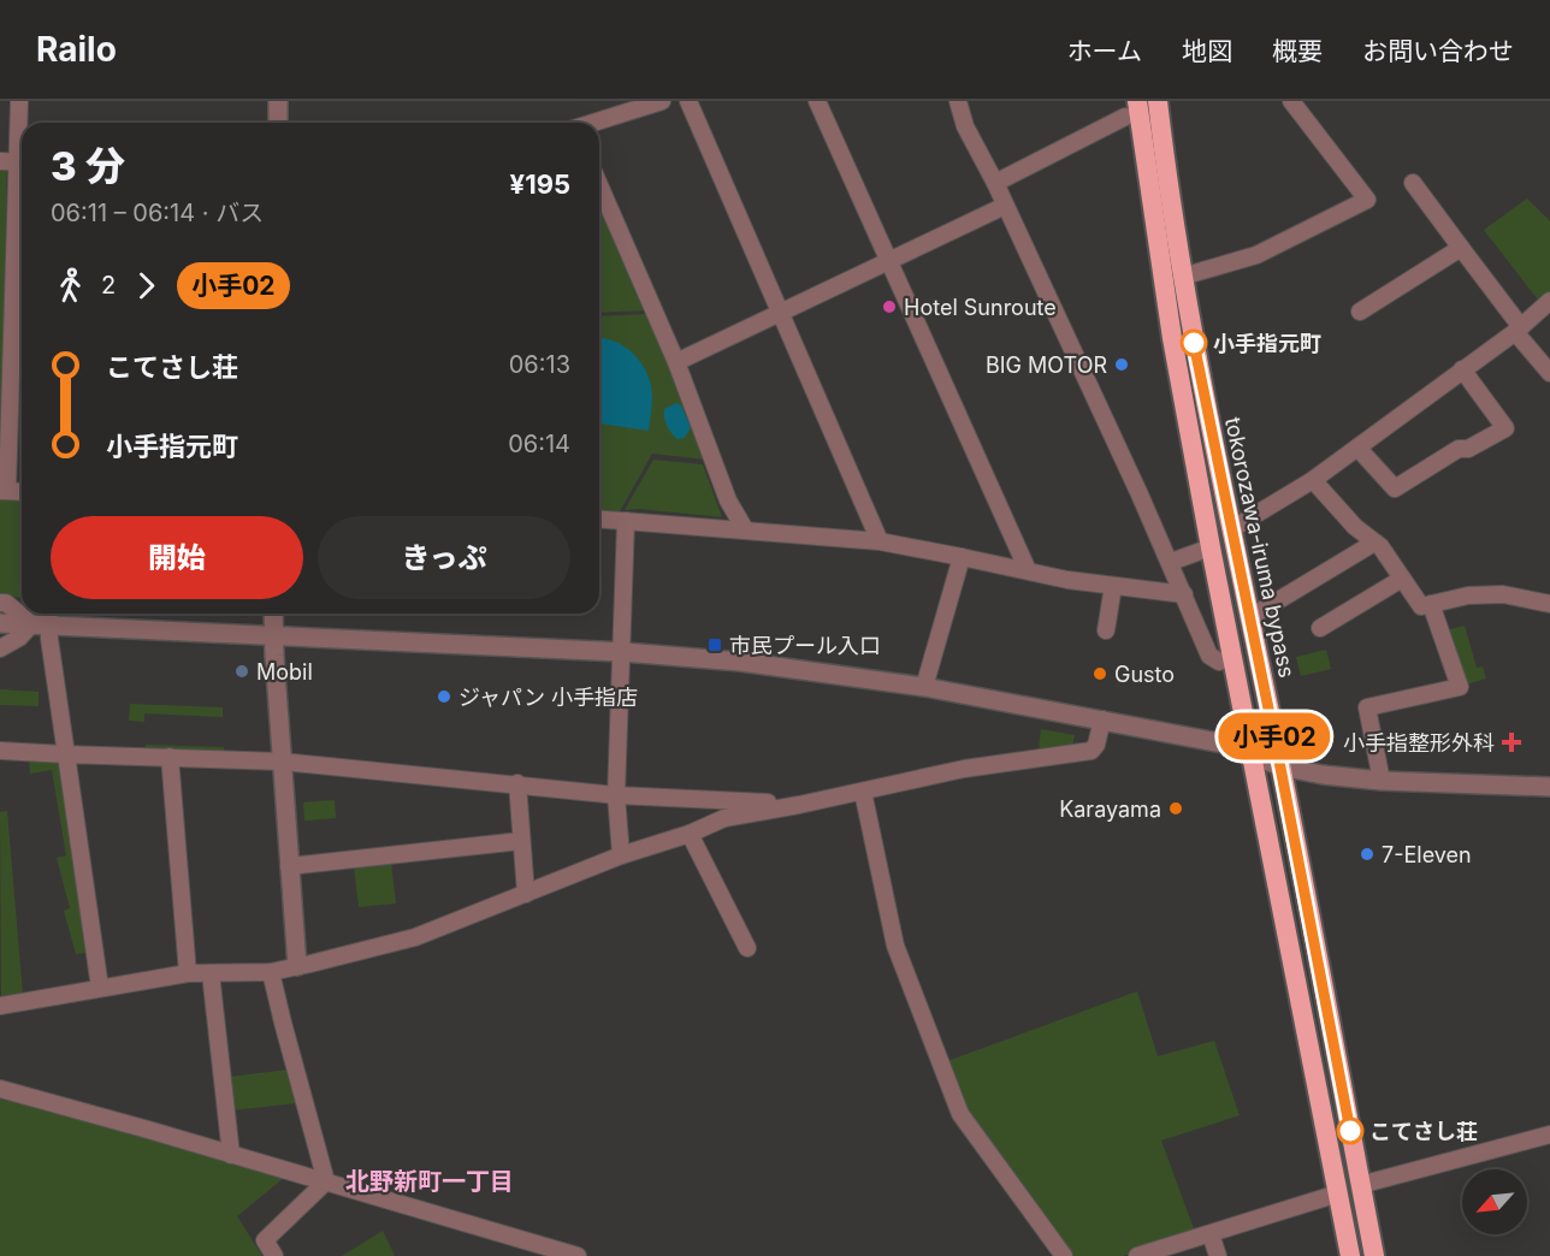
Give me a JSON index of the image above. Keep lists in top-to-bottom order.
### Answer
{
  "streets": {
    "highway": ["tokorozawa-iruma bypass"]
  },
  "districts": ["北野新町一丁目"],
  "places": {
    "other": [
      "Hotel Sunroute",
      "小手指元町",
      "BIG MOTOR",
      "Mobil",
      "Gusto",
      "ジャパン 小手指店",
      "Karayama",
      "7-Eleven",
      "こてさし荘"
    ],
    "transit": ["市民プール入口"],
    "health": ["小手指整形外科"]
  },
  "lines": ["bus line 小手02"],
  "north": "bottom left",
  "page": {
    "header": "Railo",
    "nav": [
      "ホーム",
      "地図",
      "概要",
      "お問い合わせ"
    ],
    "on_map": "小手02",
    "heading": ["3 分", "06:11 – 06:14 · バス", "¥195"],
    "legs": ["2", "小手02"],
    "list": [
      {
        "name": "こてさし荘",
        "value": "06:13"
      },
      {
        "name": "小手指元町",
        "value": "06:14"
      }
    ],
    "buttons": ["開始", "きっぷ"]
  }
}
